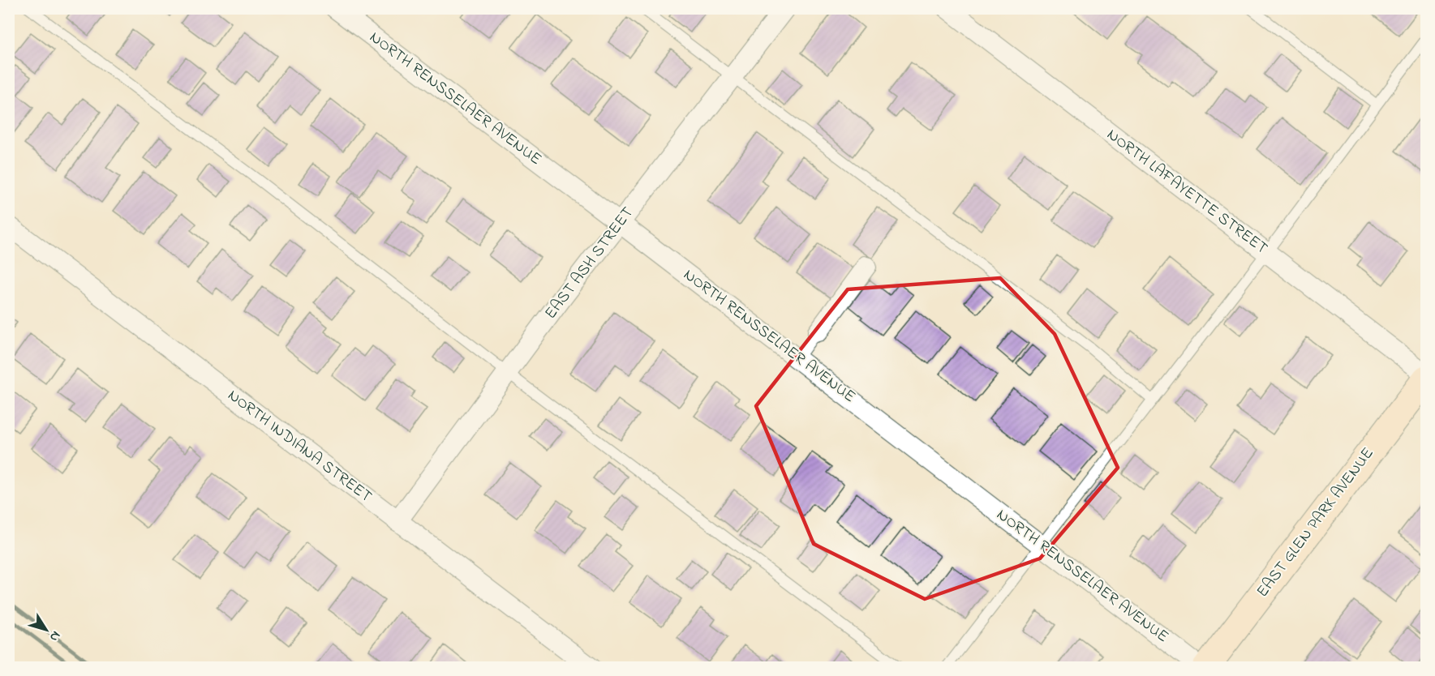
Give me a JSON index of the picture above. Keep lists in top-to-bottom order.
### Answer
{
  "streets": {
    "main road": ["EAST GLEN PARK AVENUE"],
    "street": [
      "NORTH RENSSELAER AVENUE",
      "NORTH LAFAYETTE STREET",
      "EAST ASH STREET",
      "NORTH INDIANA STREET"
    ]
  },
  "crossings": [
    ["NORTH RENSSELAER AVENUE", "EAST ASH STREET"],
    ["EAST ASH STREET", "NORTH INDIANA STREET"]
  ],
  "north": "bottom right"
}
